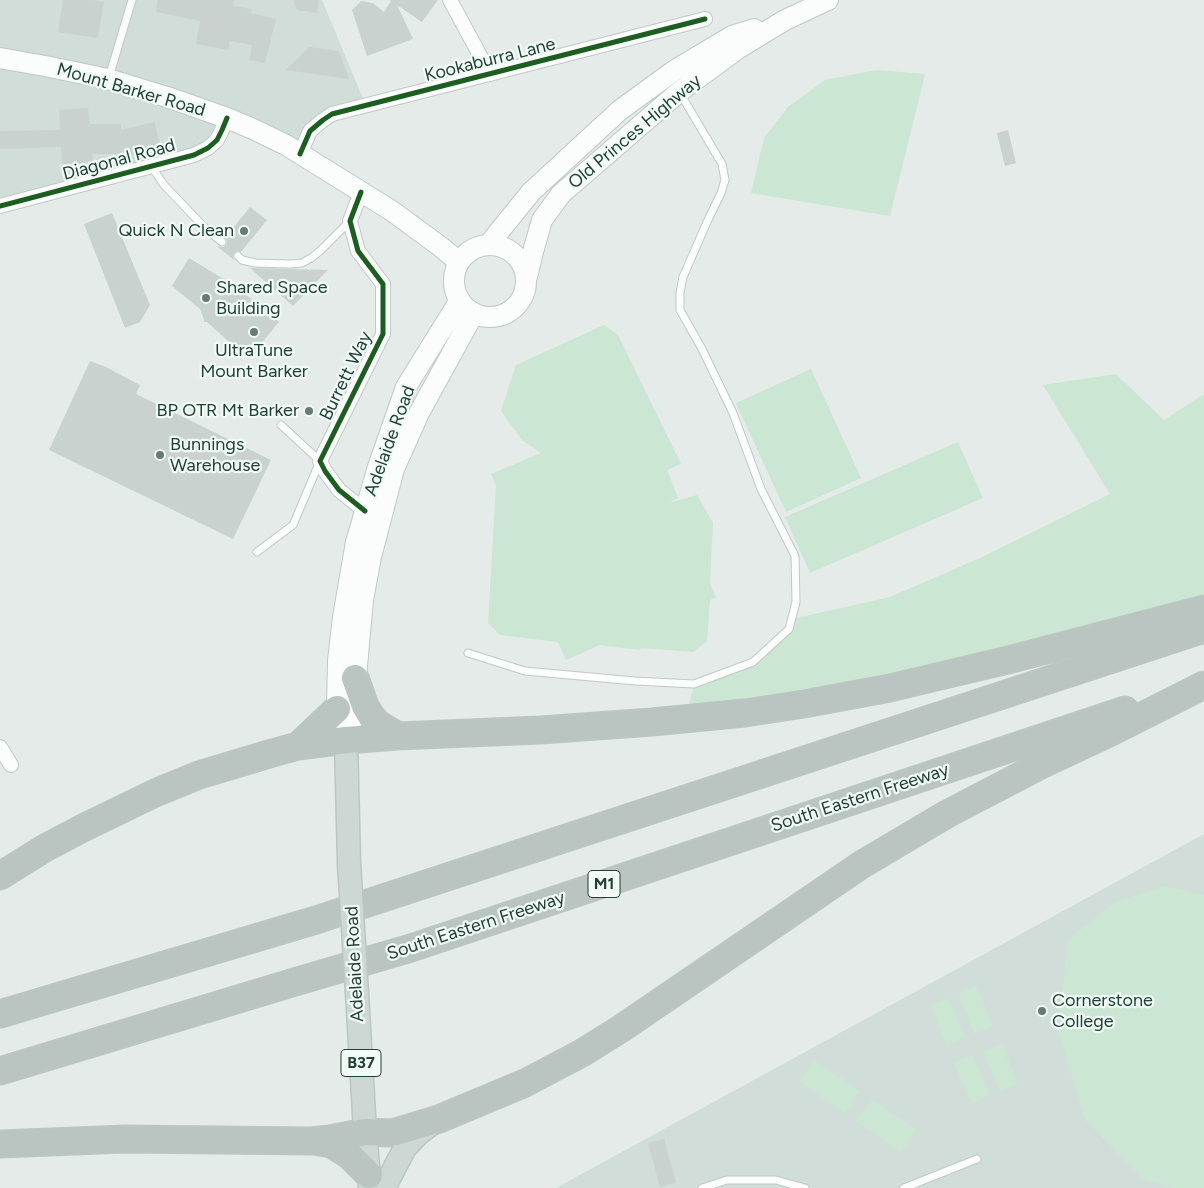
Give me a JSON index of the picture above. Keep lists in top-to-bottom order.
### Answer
{
  "streets": {
    "highway": ["South Eastern Freeway", "M1"],
    "main road": [
      "Mount Barker Road",
      "Old Princes Highway",
      "Adelaide Road",
      "B37"
    ],
    "street": ["Kookaburra Lane", "Diagonal Road", "Burrett Way"]
  },
  "crossings": [
    ["Kookaburra Lane", "Mount Barker Road"],
    ["Mount Barker Road", "Old Princes Highway"],
    ["Mount Barker Road", "Diagonal Road"],
    ["Mount Barker Road", "Adelaide Road"],
    ["Old Princes Highway", "Adelaide Road"]
  ],
  "places": [
    "Quick N Clean",
    "Shared Space Building",
    "UltraTune Mount Barker",
    "BP OTR Mt Barker",
    "Bunnings Warehouse",
    "Cornerstone College"
  ]
}
